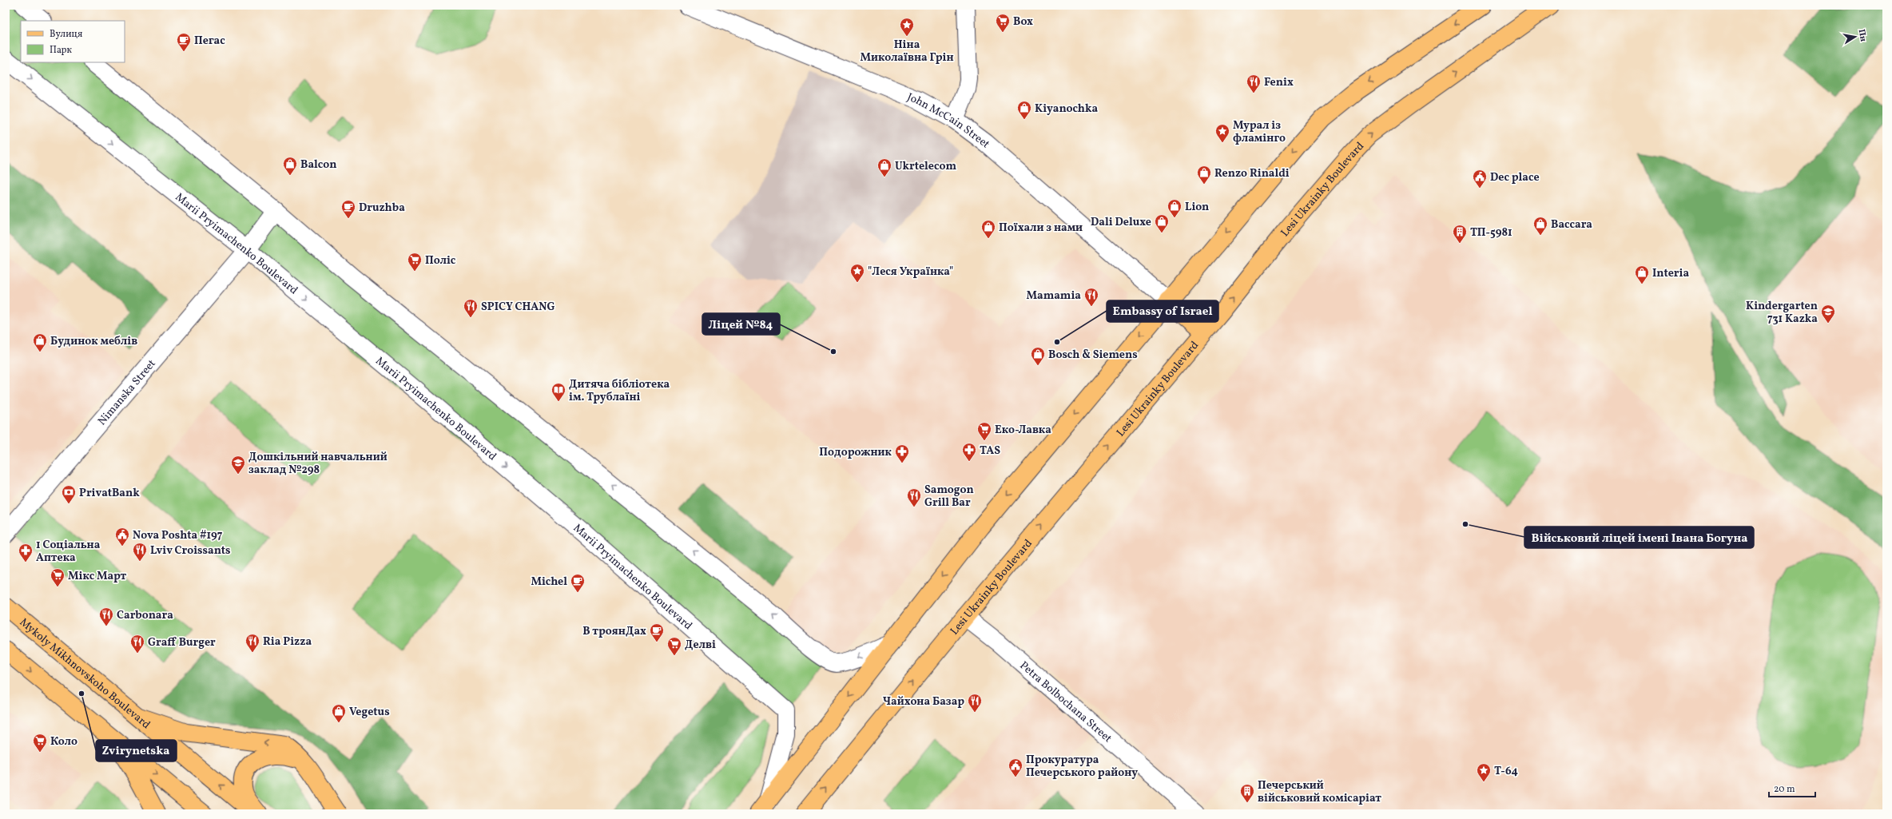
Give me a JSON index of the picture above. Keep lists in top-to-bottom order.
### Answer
{
  "streets": {
    "main road": ["Lesi Ukrainky Boulevard", "Mykoly Mikhnovskoho Boulevard"],
    "street": [
      "John McCain Street",
      "Marii Pryimachenko Boulevard",
      "Nimanska Street",
      "Petra Bolbochana Street"
    ]
  },
  "crossings": [
    ["Lesi Ukrainky Boulevard", "Petra Bolbochana Street"],
    ["Marii Pryimachenko Boulevard", "Nimanska Street"]
  ],
  "places": {
    "supermarket": [
      "Box",
      "Поліс",
      "Еко-Лавка",
      "Мікс Март",
      "Делві",
      "Коло"
    ],
    "place": [
      "Ніна Миколаївна Грін",
      "Мурал із фламінго",
      "\"Леся Українка\"",
      "Т-64"
    ],
    "cafe": [
      "Пегас",
      "Druzhba",
      "Michel",
      "В троянДах"
    ],
    "restaurant": [
      "Fenix",
      "Mamamia",
      "SPICY CHANG",
      "Samogon Grill Bar",
      "Lviv Croissants",
      "Carbonara",
      "Ria Pizza",
      "Graff Burger",
      "Чайхона Базар"
    ],
    "shop": [
      "Kiyanochka",
      "Balcon",
      "Ukrtelecom",
      "Renzo Rinaldi",
      "Lion",
      "Dali Deluxe",
      "Baccara",
      "Поїхали з нами",
      "Interia",
      "Будинок меблів",
      "Bosch & Siemens",
      "Vegetus"
    ],
    "public building": ["Dec place", "Nova Poshta #197", "Прокуратура Печерського району"],
    "building": ["ТП-5981", "Печерський військовий комісаріат"],
    "school or university": ["Kindergarten 731 Kazka", "Дошкільний навчальний заклад №298"],
    "other": [
      "Embassy of Israel",
      "Ліцей №84",
      "Військовий ліцей імені Івана Богуна",
      "Zvirynetska"
    ],
    "library": ["Дитяча бібліотека ім. Трублаїні"],
    "pharmacy": ["TAS", "Подорожник", "1 Соціальна Аптека"],
    "bank": ["PrivatBank"]
  },
  "legend": ["Вулиця", "Парк"],
  "scale_bar": "20 m",
  "north": "right"
}
